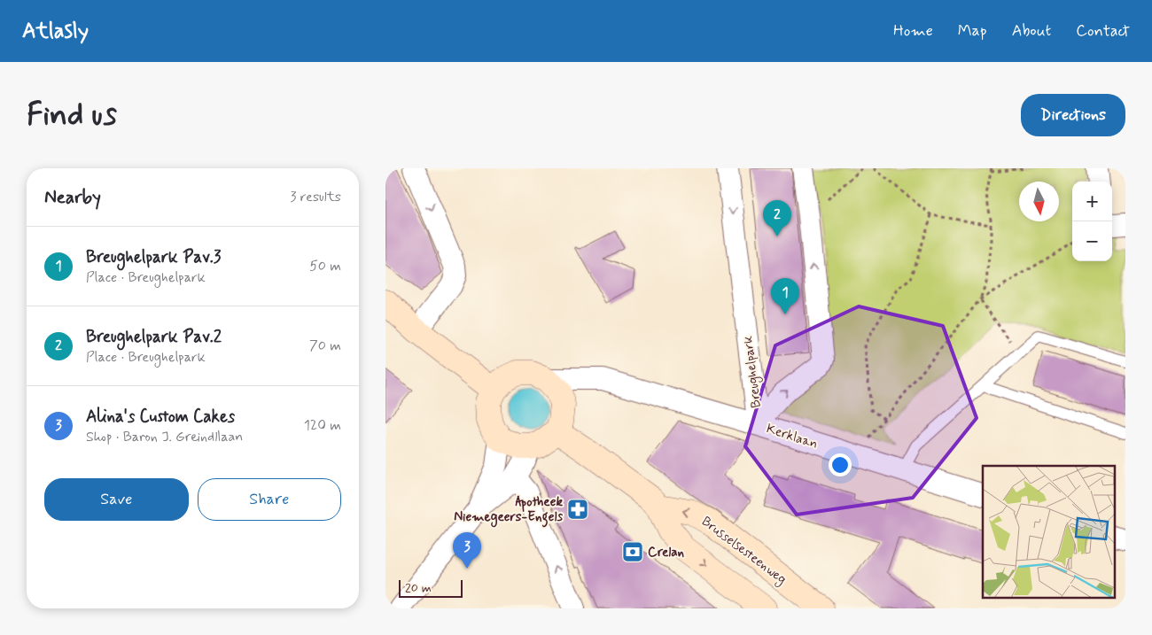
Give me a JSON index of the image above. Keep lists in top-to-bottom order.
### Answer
{
  "streets": {
    "street": ["Breughelpark", "Kerklaan", "Brusselsesteenweg"]
  },
  "crossings": [
    ["Breughelpark", "Kerklaan"],
    ["Kerklaan", "Brusselsesteenweg"]
  ],
  "places": {
    "pharmacy": ["Apotheek Niemegeers-Engels"],
    "bank": ["Crelan"]
  },
  "scale_bar": "20 m",
  "north": "bottom",
  "page": {
    "header": "Atlasly",
    "nav": [
      "Home",
      "Map",
      "About",
      "Contact"
    ],
    "buttons": [
      "Directions",
      ["Save", "Share"]
    ],
    "title": "Find us",
    "heading": ["Nearby", "3 results"],
    "map_buttons": ["+", "−"],
    "pins": ["2", "1", "3"],
    "list": [
      {
        "mark": "1",
        "name": "Breughelpark Pav.3",
        "note": "Place · Breughelpark",
        "value": "50 m"
      },
      {
        "mark": "2",
        "name": "Breughelpark Pav.2",
        "note": "Place · Breughelpark",
        "value": "70 m"
      },
      {
        "mark": "3",
        "name": "Alina's Custom Cakes",
        "note": "Shop · Baron J. Greindllaan",
        "value": "120 m"
      }
    ],
    "scale": "20 m"
  }
}
